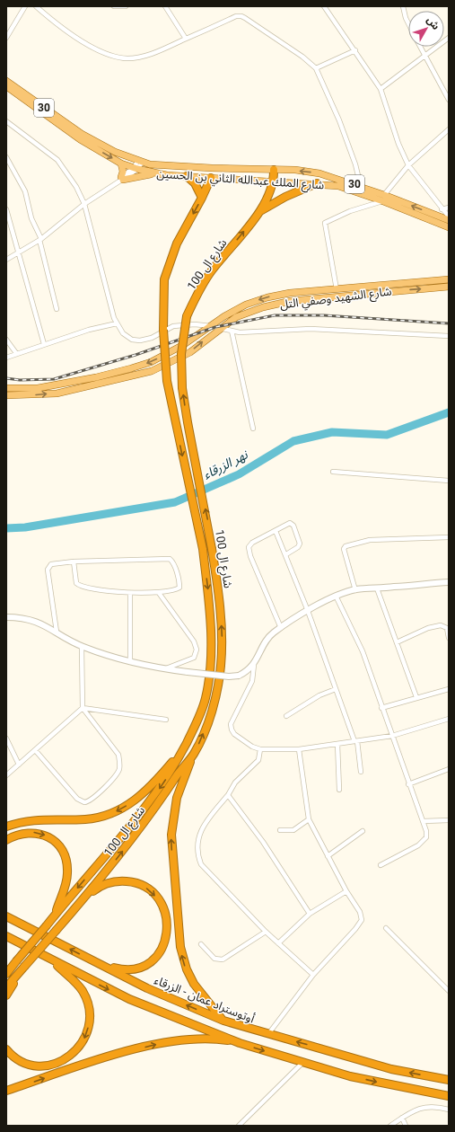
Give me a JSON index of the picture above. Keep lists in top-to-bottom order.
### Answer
{
  "streets": {
    "highway": ["شارع ال 100", "أوتوستراد عمان - الزرقاء"],
    "main road": ["30", "شارع الملك عبدالله الثاني بن الحسين", "شارع الشهيد وصفي التل"]
  },
  "crossings": [
    ["شارع الملك عبدالله الثاني بن الحسين", "شارع ال 100"]
  ],
  "water": ["نهر الزرقاء"],
  "north": "top right"
}
